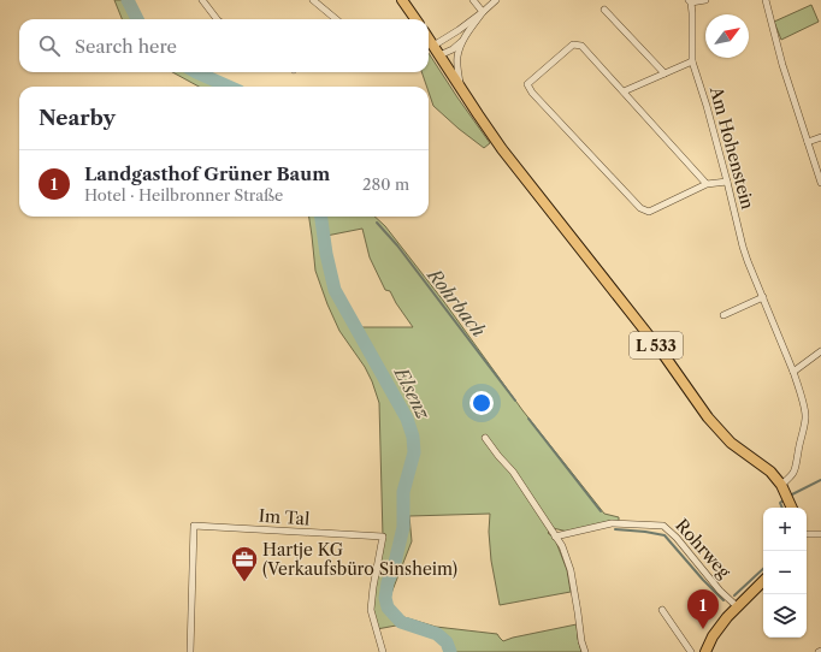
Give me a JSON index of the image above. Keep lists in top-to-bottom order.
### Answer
{
  "streets": {
    "main road": ["L 533"],
    "street": ["Am Hohenstein", "Im Tal", "Rohrweg"]
  },
  "crossings": [
    ["Am Hohenstein", "L 533"]
  ],
  "water": ["Rohrbach", "Elsenz"],
  "places": {
    "office": ["Hartje KG (Verkaufsbüro Sinsheim)"]
  },
  "north": "top right",
  "page": {
    "search": "Search here",
    "heading": "Nearby",
    "list": [
      {
        "mark": "1",
        "name": "Landgasthof Grüner Baum",
        "note": "Hotel · Heilbronner Straße",
        "value": "280 m"
      }
    ],
    "map_buttons": ["+", "−"],
    "pins": "1"
  }
}
